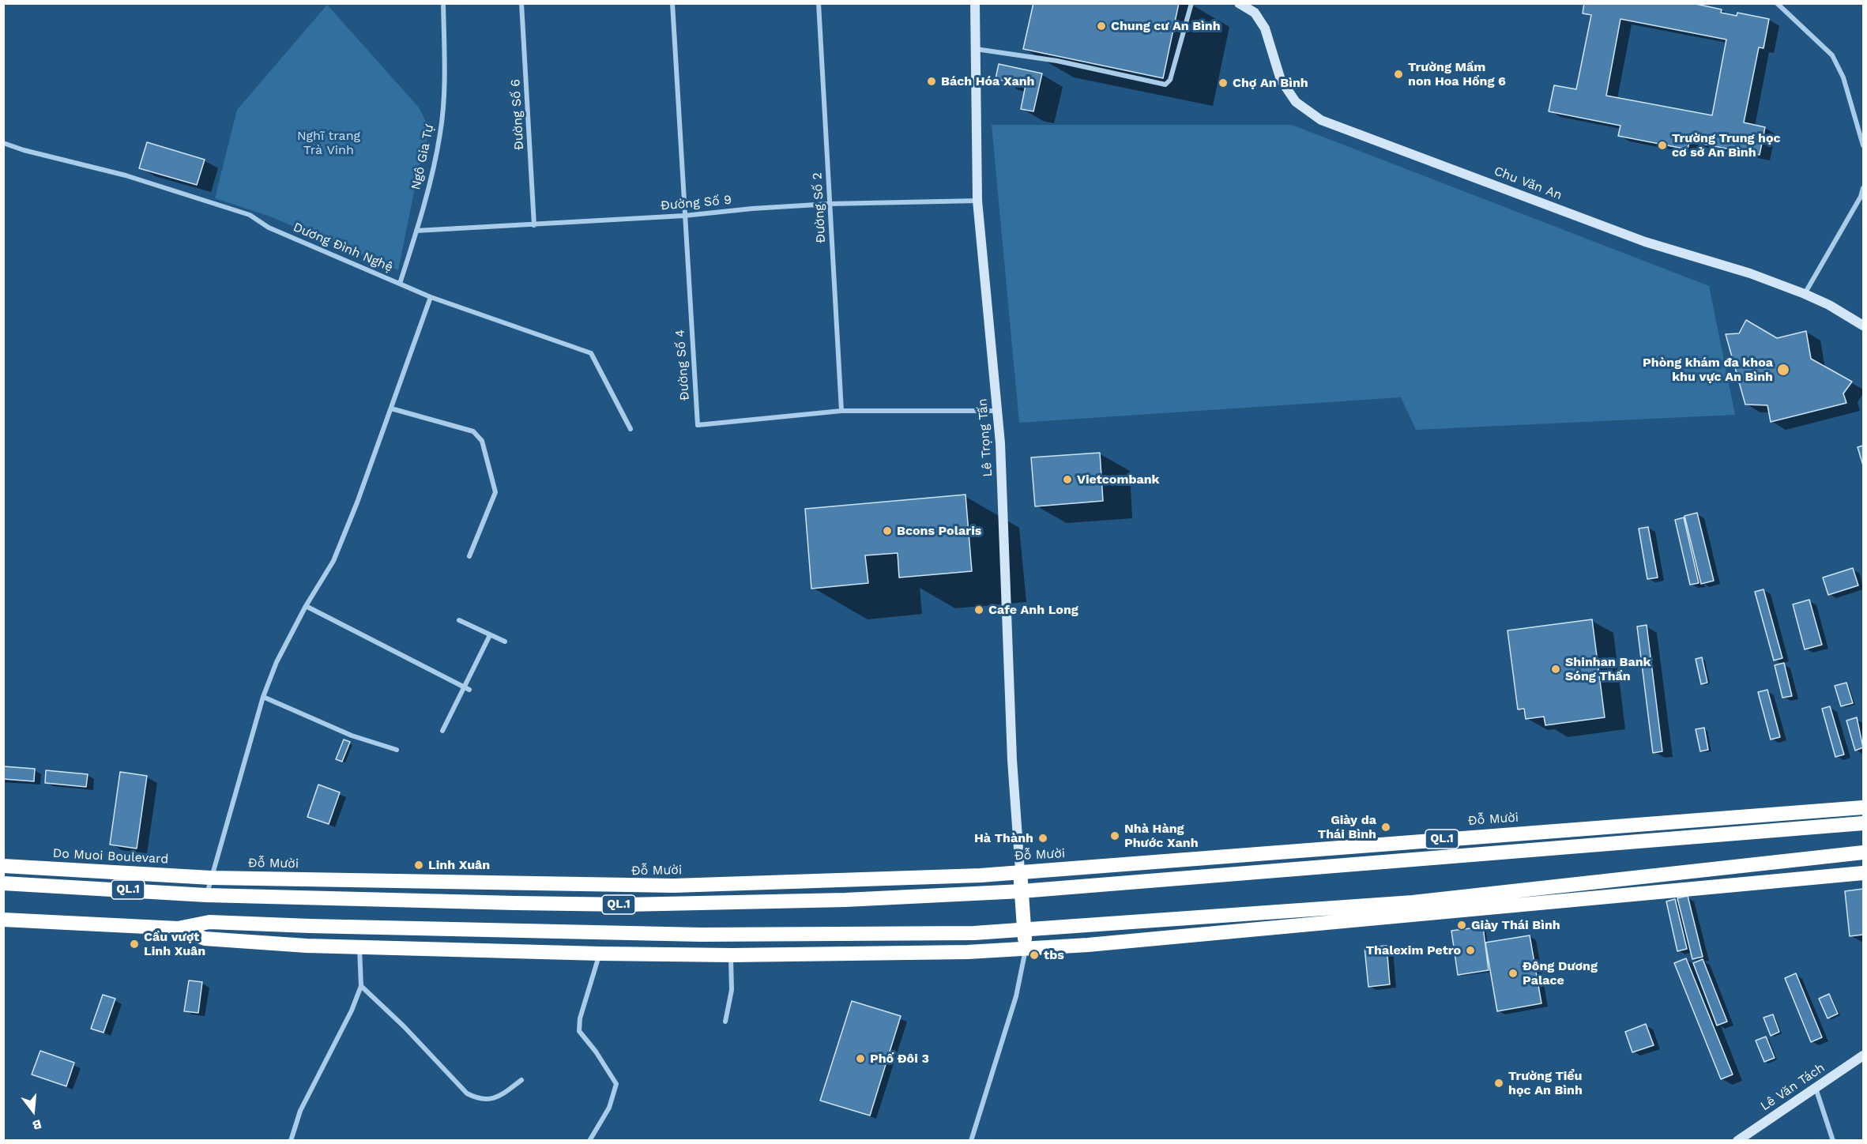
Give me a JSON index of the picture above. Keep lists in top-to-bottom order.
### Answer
{
  "streets": {
    "highway": ["Đỗ Mười", "QL.1", "Do Muoi Boulevard"],
    "street": [
      "Đường Số 6",
      "Ngô Gia Tự",
      "Chu Văn An",
      "Đường Số 9",
      "Đường Số 2",
      "Dương Đình Nghệ",
      "Đường Số 4",
      "Lê Trọng Tấn",
      "Lê Văn Tách"
    ]
  },
  "crossings": [
    ["Đường Số 6", "Đường Số 9"],
    ["Ngô Gia Tự", "Đường Số 9"],
    ["Ngô Gia Tự", "Dương Đình Nghệ"],
    ["Đường Số 9", "Đường Số 2"],
    ["Đường Số 9", "Đường Số 4"],
    ["Đường Số 9", "Lê Trọng Tấn"],
    ["Đường Số 2", "Đường Số 4"],
    ["Đường Số 4", "Lê Trọng Tấn"],
    ["Lê Trọng Tấn", "Đỗ Mười"],
    ["Đỗ Mười", "Do Muoi Boulevard"],
    ["QL.1", "Do Muoi Boulevard"]
  ],
  "parks": ["Nghĩ trang Trà Vinh"],
  "places": [
    "Chung cư An Bình",
    "Trường Mầm non Hoa Hồng 6",
    "Bách Hóa Xanh",
    "Chợ An Bình",
    "Trường Trung học cơ sở An Bình",
    "Phòng khám đa khoa khu vực An Bình",
    "Vietcombank",
    "Bcons Polaris",
    "Cafe Anh Long",
    "Shinhan Bank Sóng Thần",
    "Giày da Thái Bình",
    "Nhà Hàng Phước Xanh",
    "Hà Thành",
    "Linh Xuân",
    "Giày Thái Bình",
    "Cầu vượt Linh Xuân",
    "Thalexim Petro",
    "tbs",
    "Đông Dương Palace",
    "Phố Đôi 3",
    "Trường Tiểu học An Bình"
  ],
  "north": "bottom"
}
